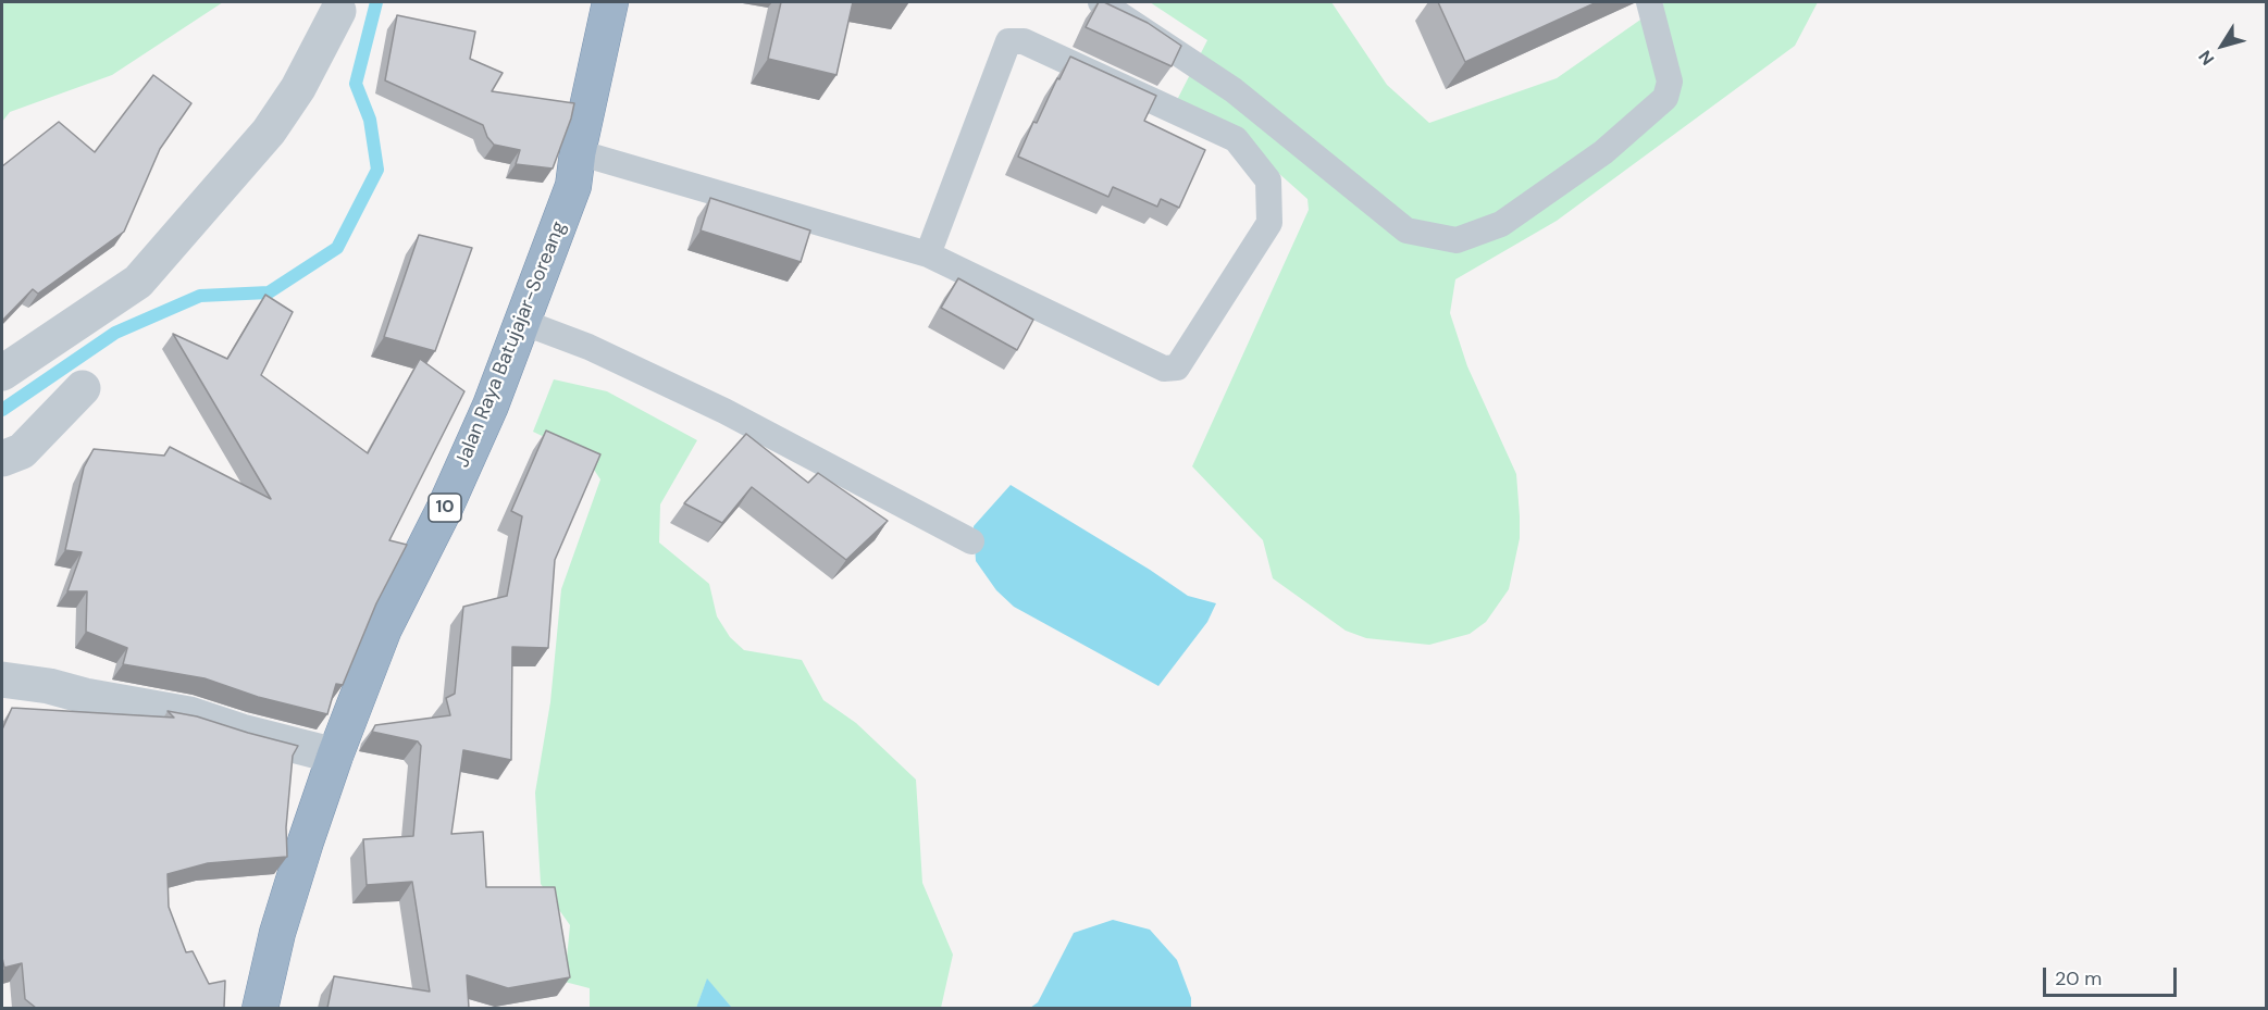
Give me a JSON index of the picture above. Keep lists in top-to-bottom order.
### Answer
{
  "streets": {
    "highway": ["Jalan Raya Batujajar-Soreang", "10"]
  },
  "scale_bar": "20 m",
  "north": "bottom left"
}
